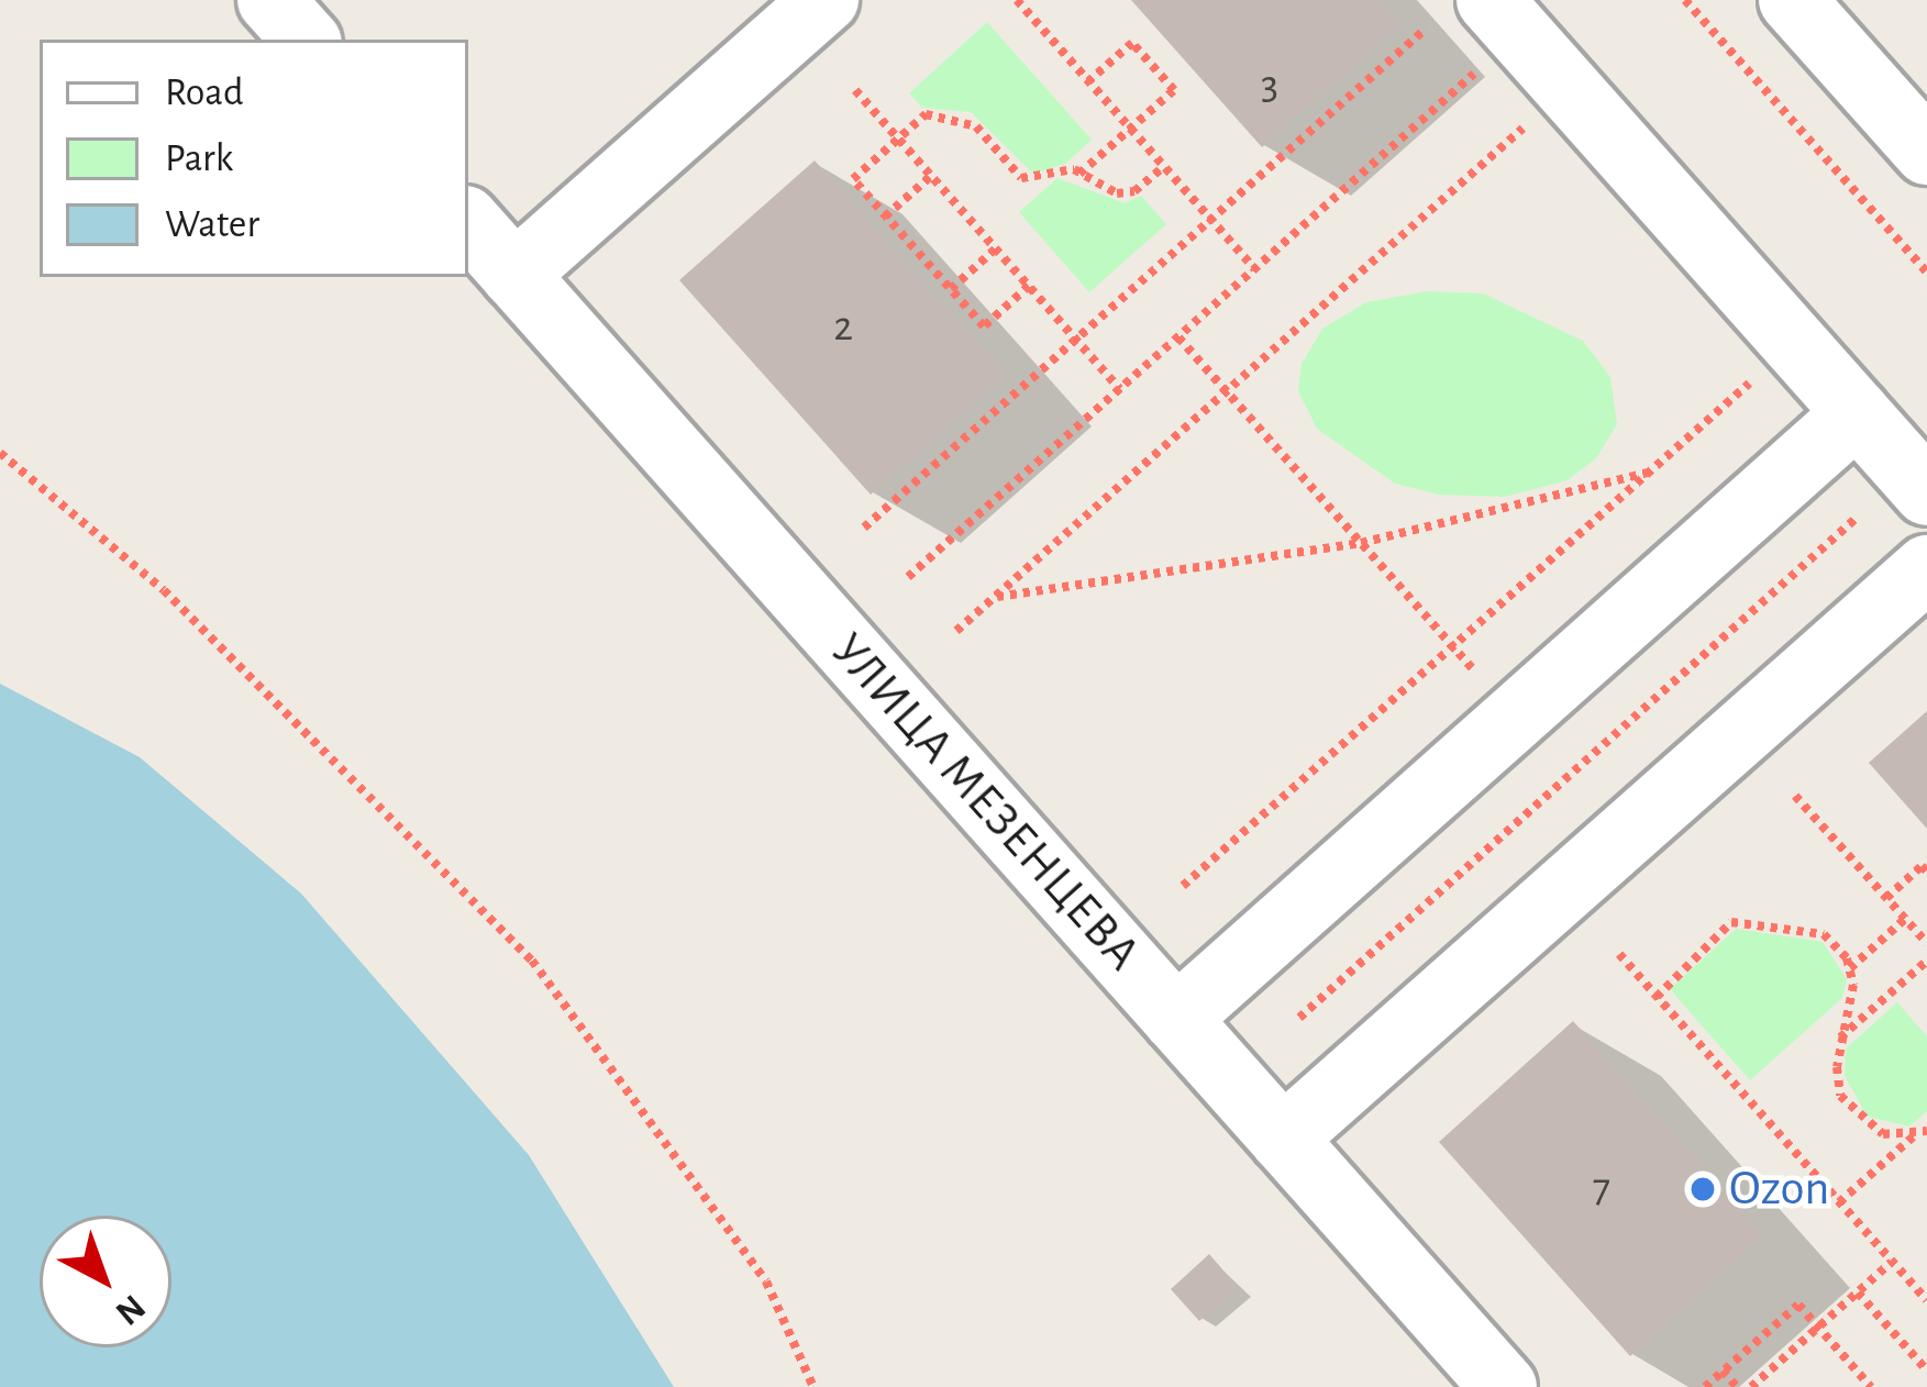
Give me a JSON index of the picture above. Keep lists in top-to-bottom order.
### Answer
{
  "streets": {
    "street": ["УЛИЦА МЕЗЕНЦЕВА"]
  },
  "places": ["Ozon"],
  "house_numbers": ["3", "2", "7"],
  "legend": ["Road", "Park", "Water"],
  "north": "bottom right"
}
